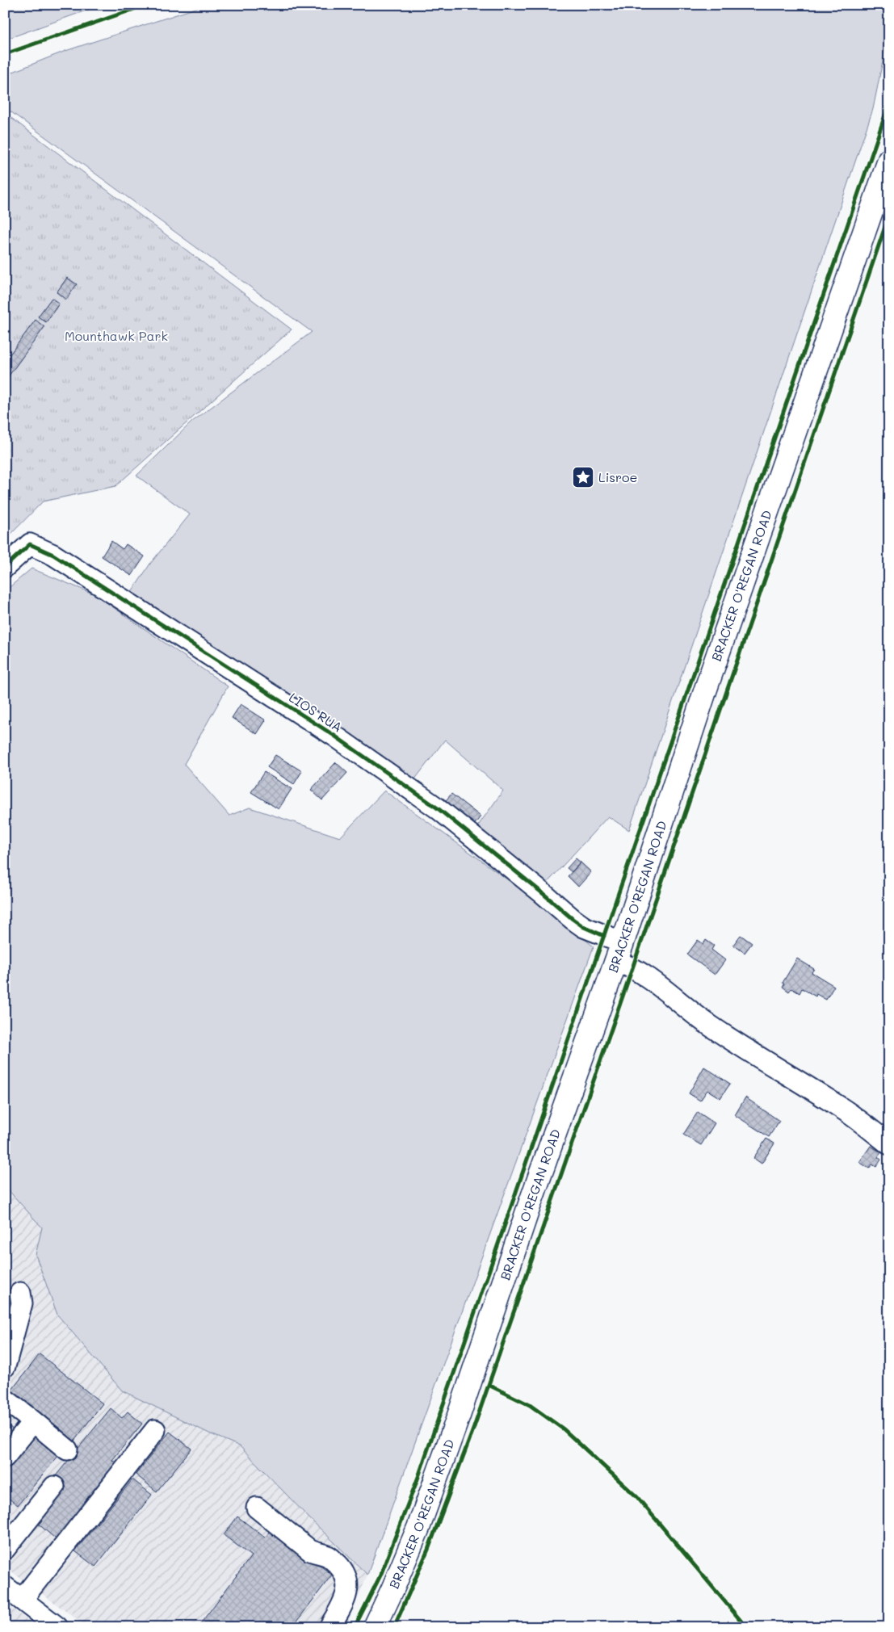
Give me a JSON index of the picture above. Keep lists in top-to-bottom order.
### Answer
{
  "streets": {
    "main road": ["BRACKER O'REGAN ROAD"],
    "street": ["LIOS RUA"]
  },
  "crossings": [
    ["BRACKER O'REGAN ROAD", "LIOS RUA"]
  ],
  "parks": ["Mounthawk Park"],
  "places": {
    "place": ["Lisroe"]
  }
}
